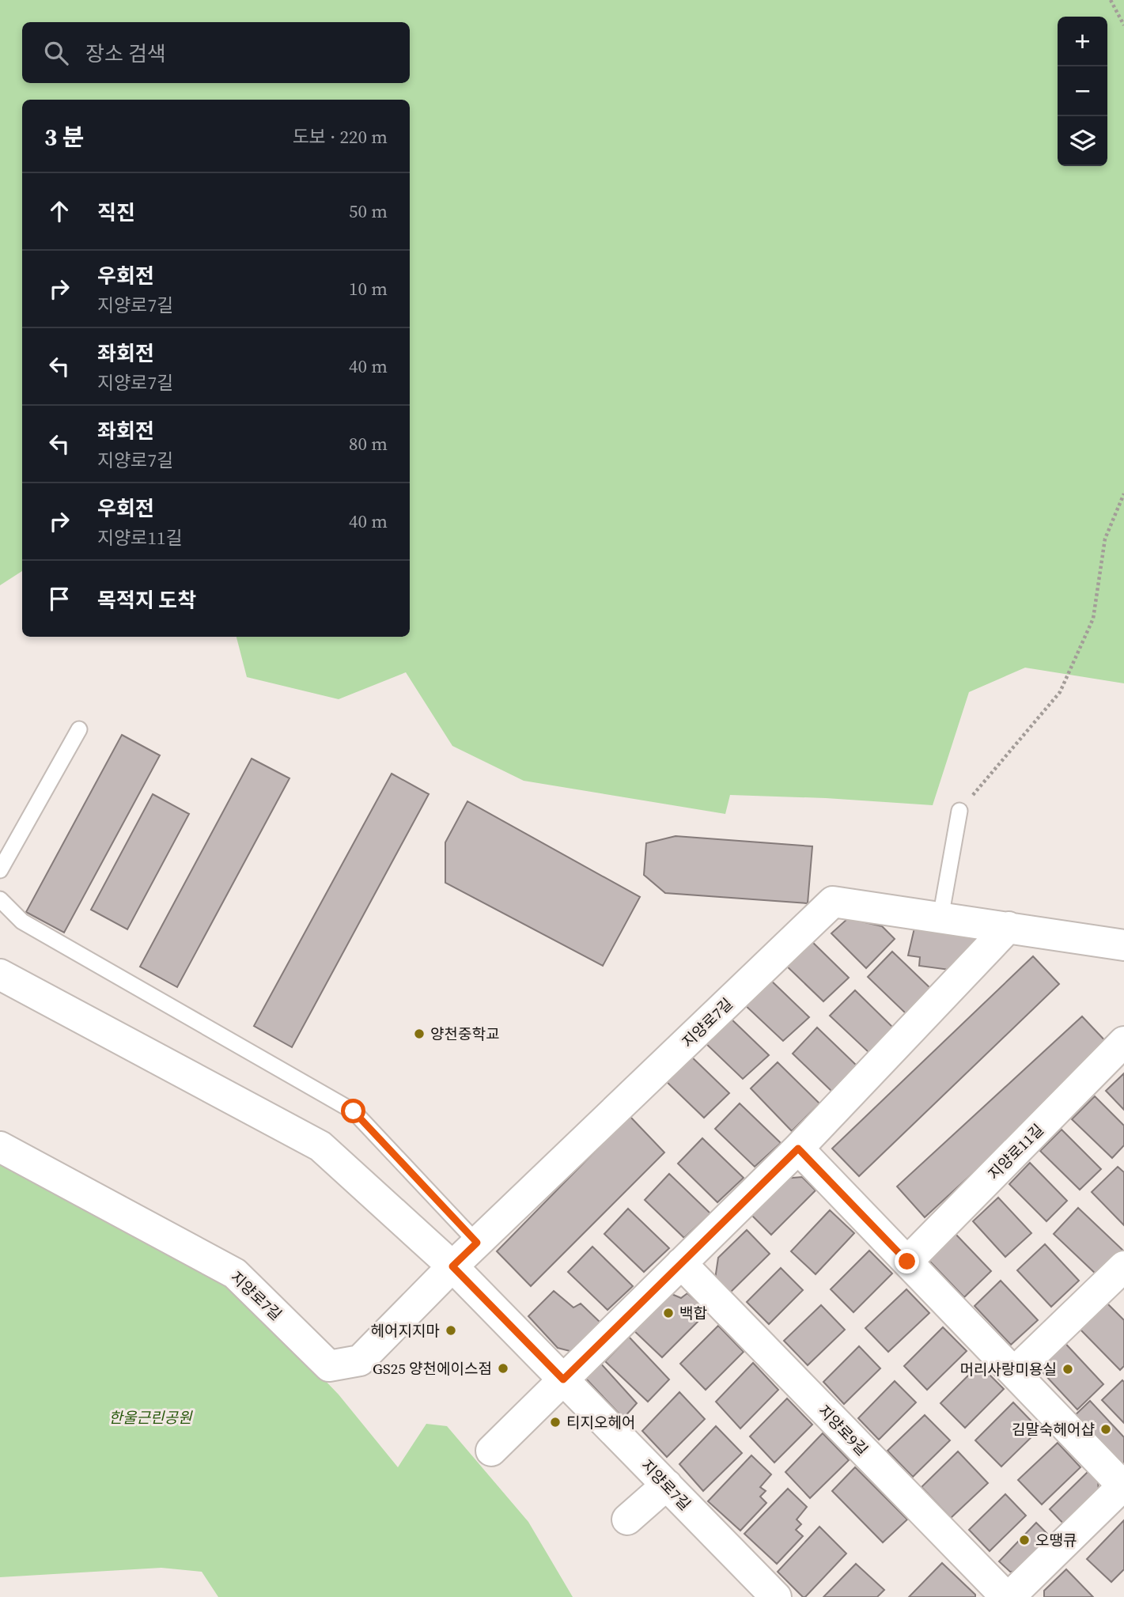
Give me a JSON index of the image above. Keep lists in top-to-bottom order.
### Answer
{
  "streets": {
    "street": ["지양로7길", "지양로11길", "지양로9길"]
  },
  "parks": ["한울근린공원"],
  "places": [
    "양천중학교",
    "백합",
    "헤어지지마",
    "GS25 양천에이스점",
    "머리사랑미용실",
    "티지오헤어",
    "김말숙헤어샵",
    "오땡큐"
  ],
  "page": {
    "map_buttons": ["+", "−"],
    "search": "장소 검색",
    "heading": ["3 분", "도보 · 220 m"],
    "list": [
      ["직진", "50 m"],
      ["우회전", "지양로7길", "10 m"],
      ["좌회전", "지양로7길", "40 m"],
      ["좌회전", "지양로7길", "80 m"],
      ["우회전", "지양로11길", "40 m"],
      "목적지 도착"
    ]
  }
}
